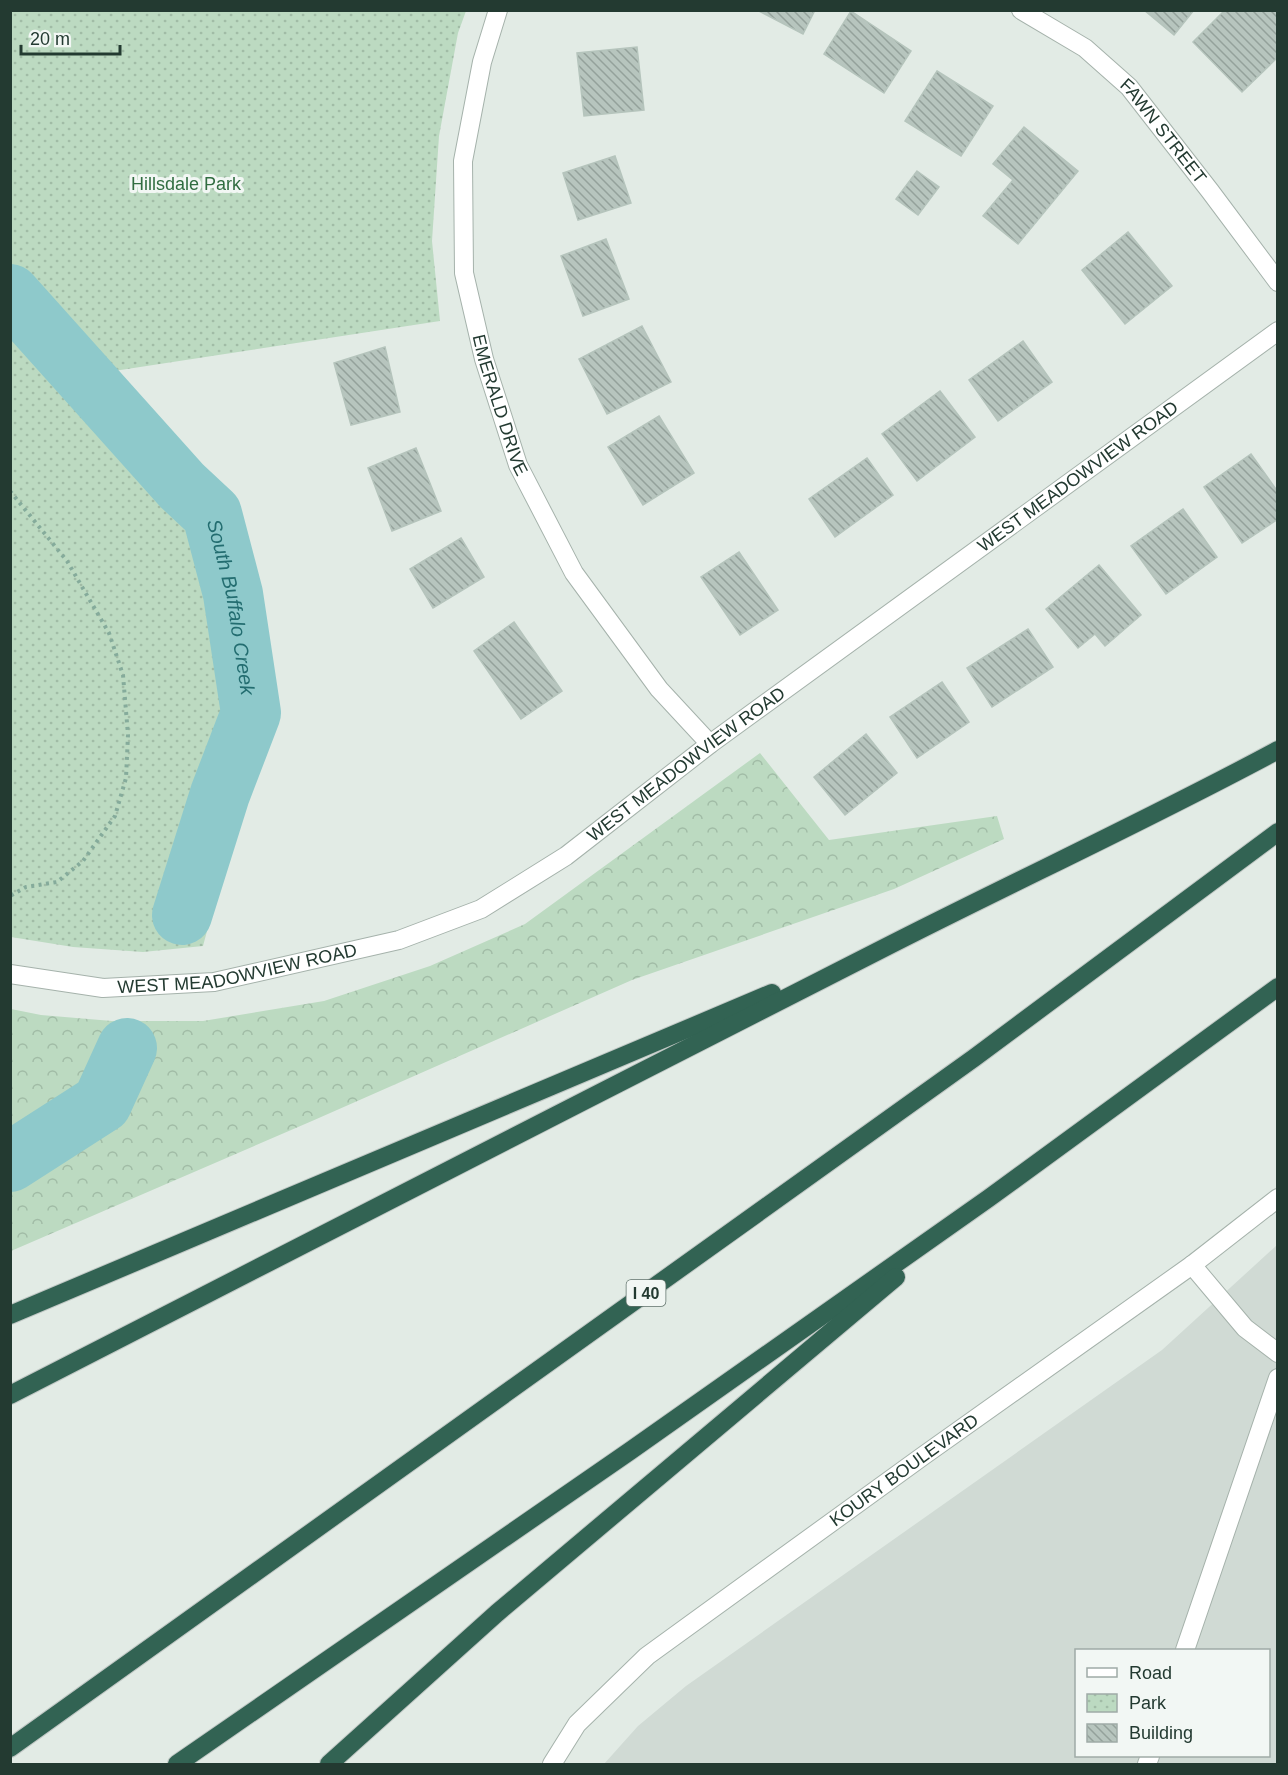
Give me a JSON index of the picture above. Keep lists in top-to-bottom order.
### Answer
{
  "streets": {
    "highway": ["I 40"],
    "street": [
      "FAWN STREET",
      "EMERALD DRIVE",
      "WEST MEADOWVIEW ROAD",
      "KOURY BOULEVARD"
    ]
  },
  "crossings": [
    ["EMERALD DRIVE", "WEST MEADOWVIEW ROAD"]
  ],
  "water": ["South Buffalo Creek"],
  "parks": ["Hillsdale Park"],
  "legend": ["Road", "Park", "Building"],
  "scale_bar": "20 m"
}
